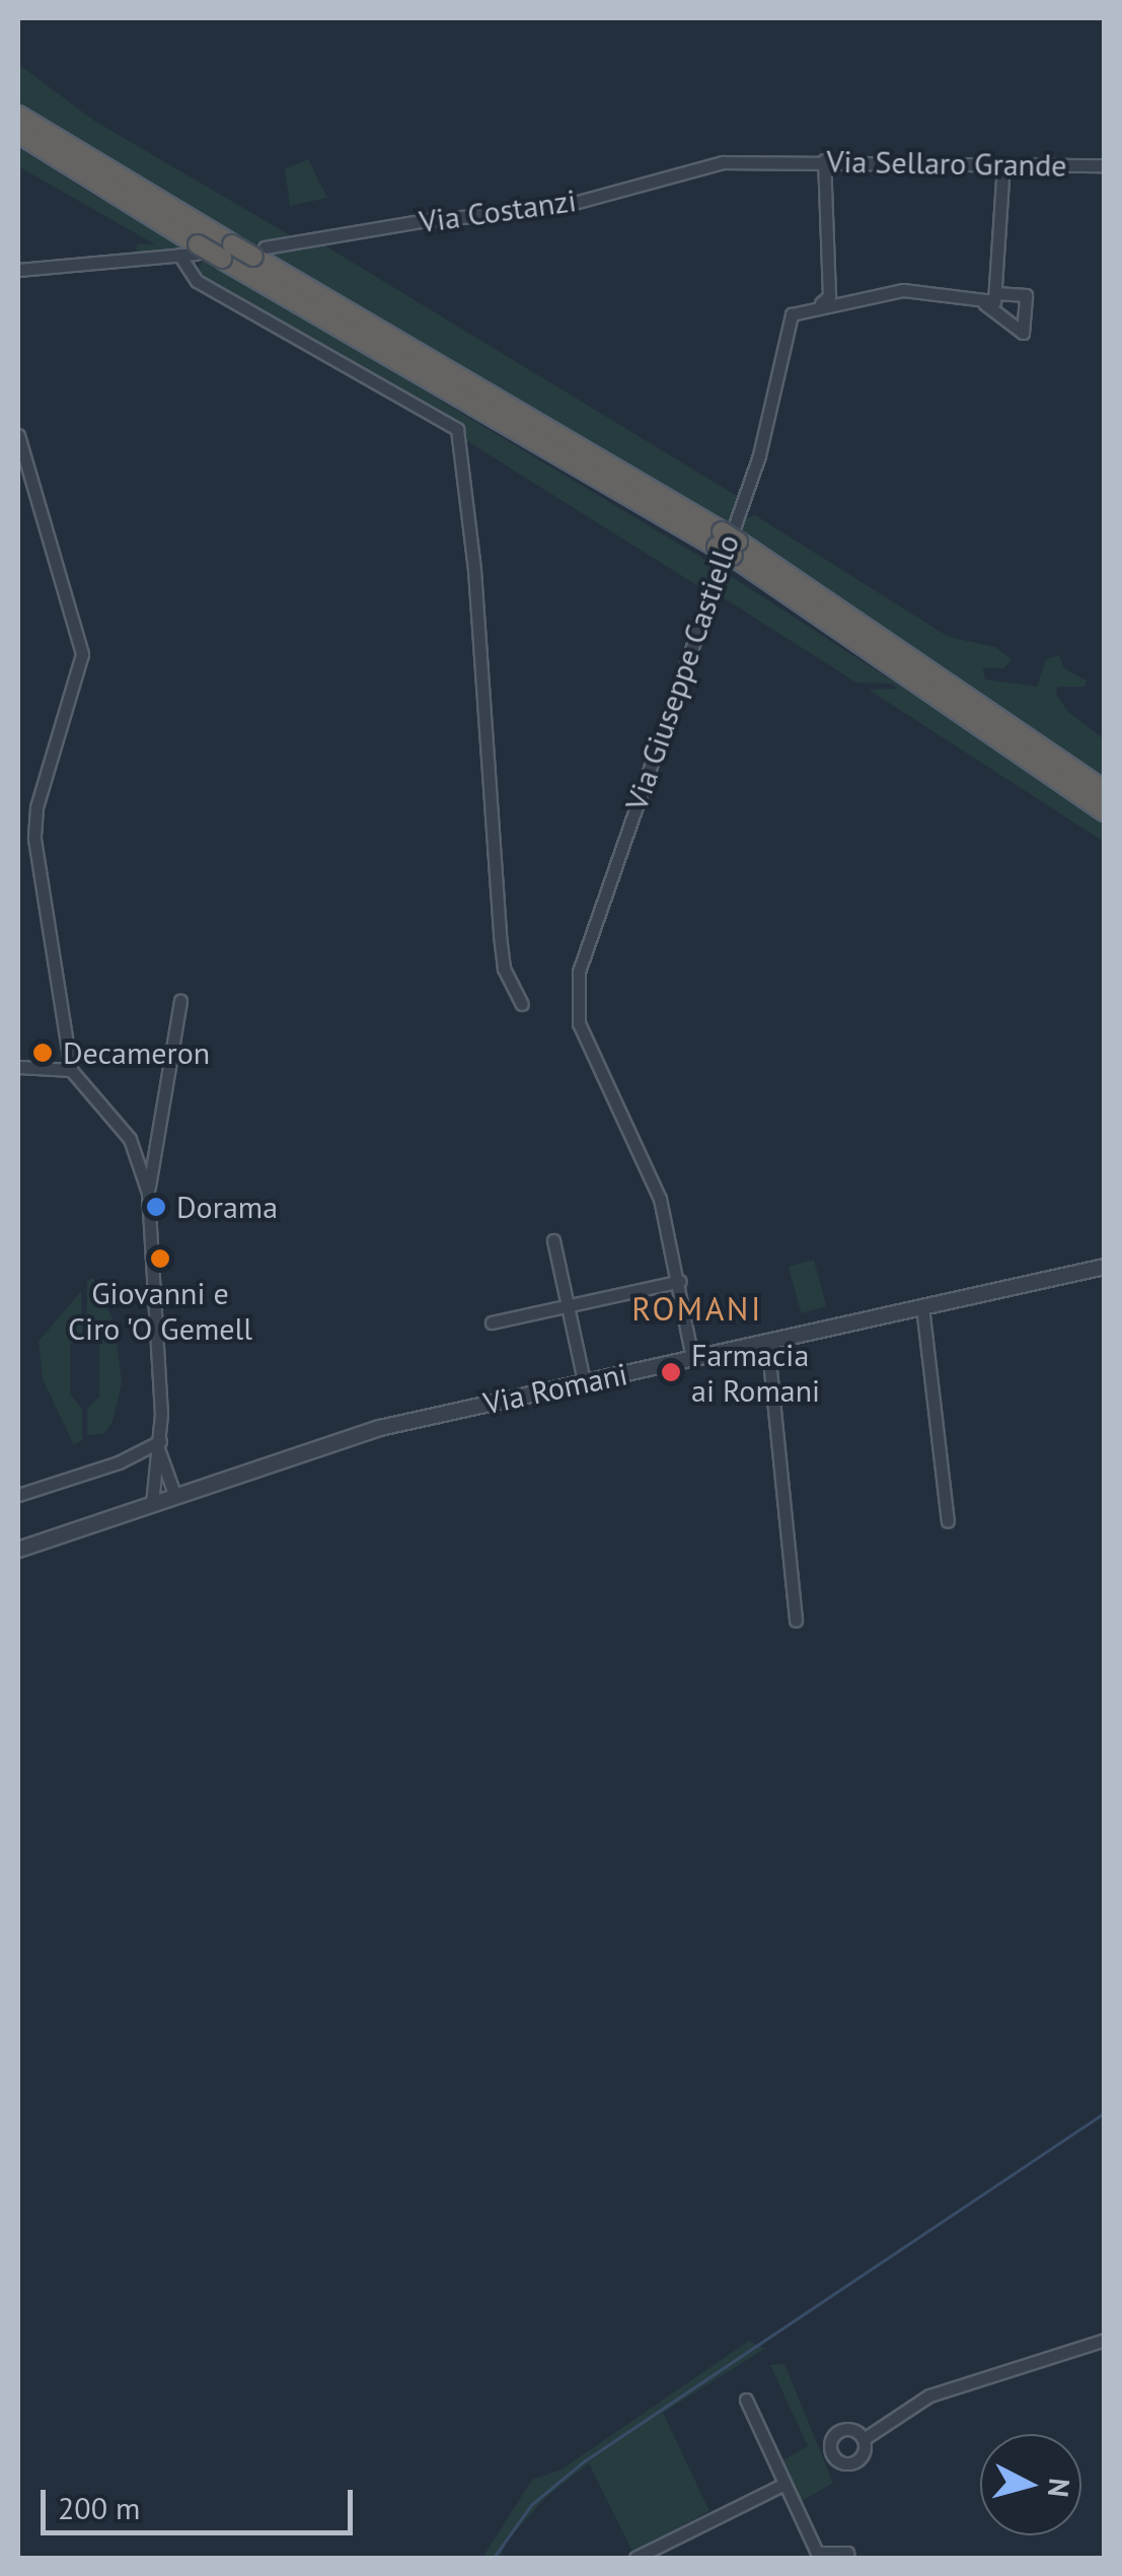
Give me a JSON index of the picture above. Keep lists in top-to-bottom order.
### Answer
{
  "streets": {
    "street": [
      "Via Sellaro Grande",
      "Via Costanzi",
      "Via Giuseppe Castiello",
      "Via Romani"
    ]
  },
  "crossings": [
    ["Via Sellaro Grande", "Via Costanzi"],
    ["Via Giuseppe Castiello", "Via Romani"]
  ],
  "districts": ["ROMANI"],
  "places": [
    "Decameron",
    "Dorama",
    "Giovanni e Ciro 'O Gemell",
    "Farmacia ai Romani"
  ],
  "scale_bar": "200 m",
  "north": "right"
}
